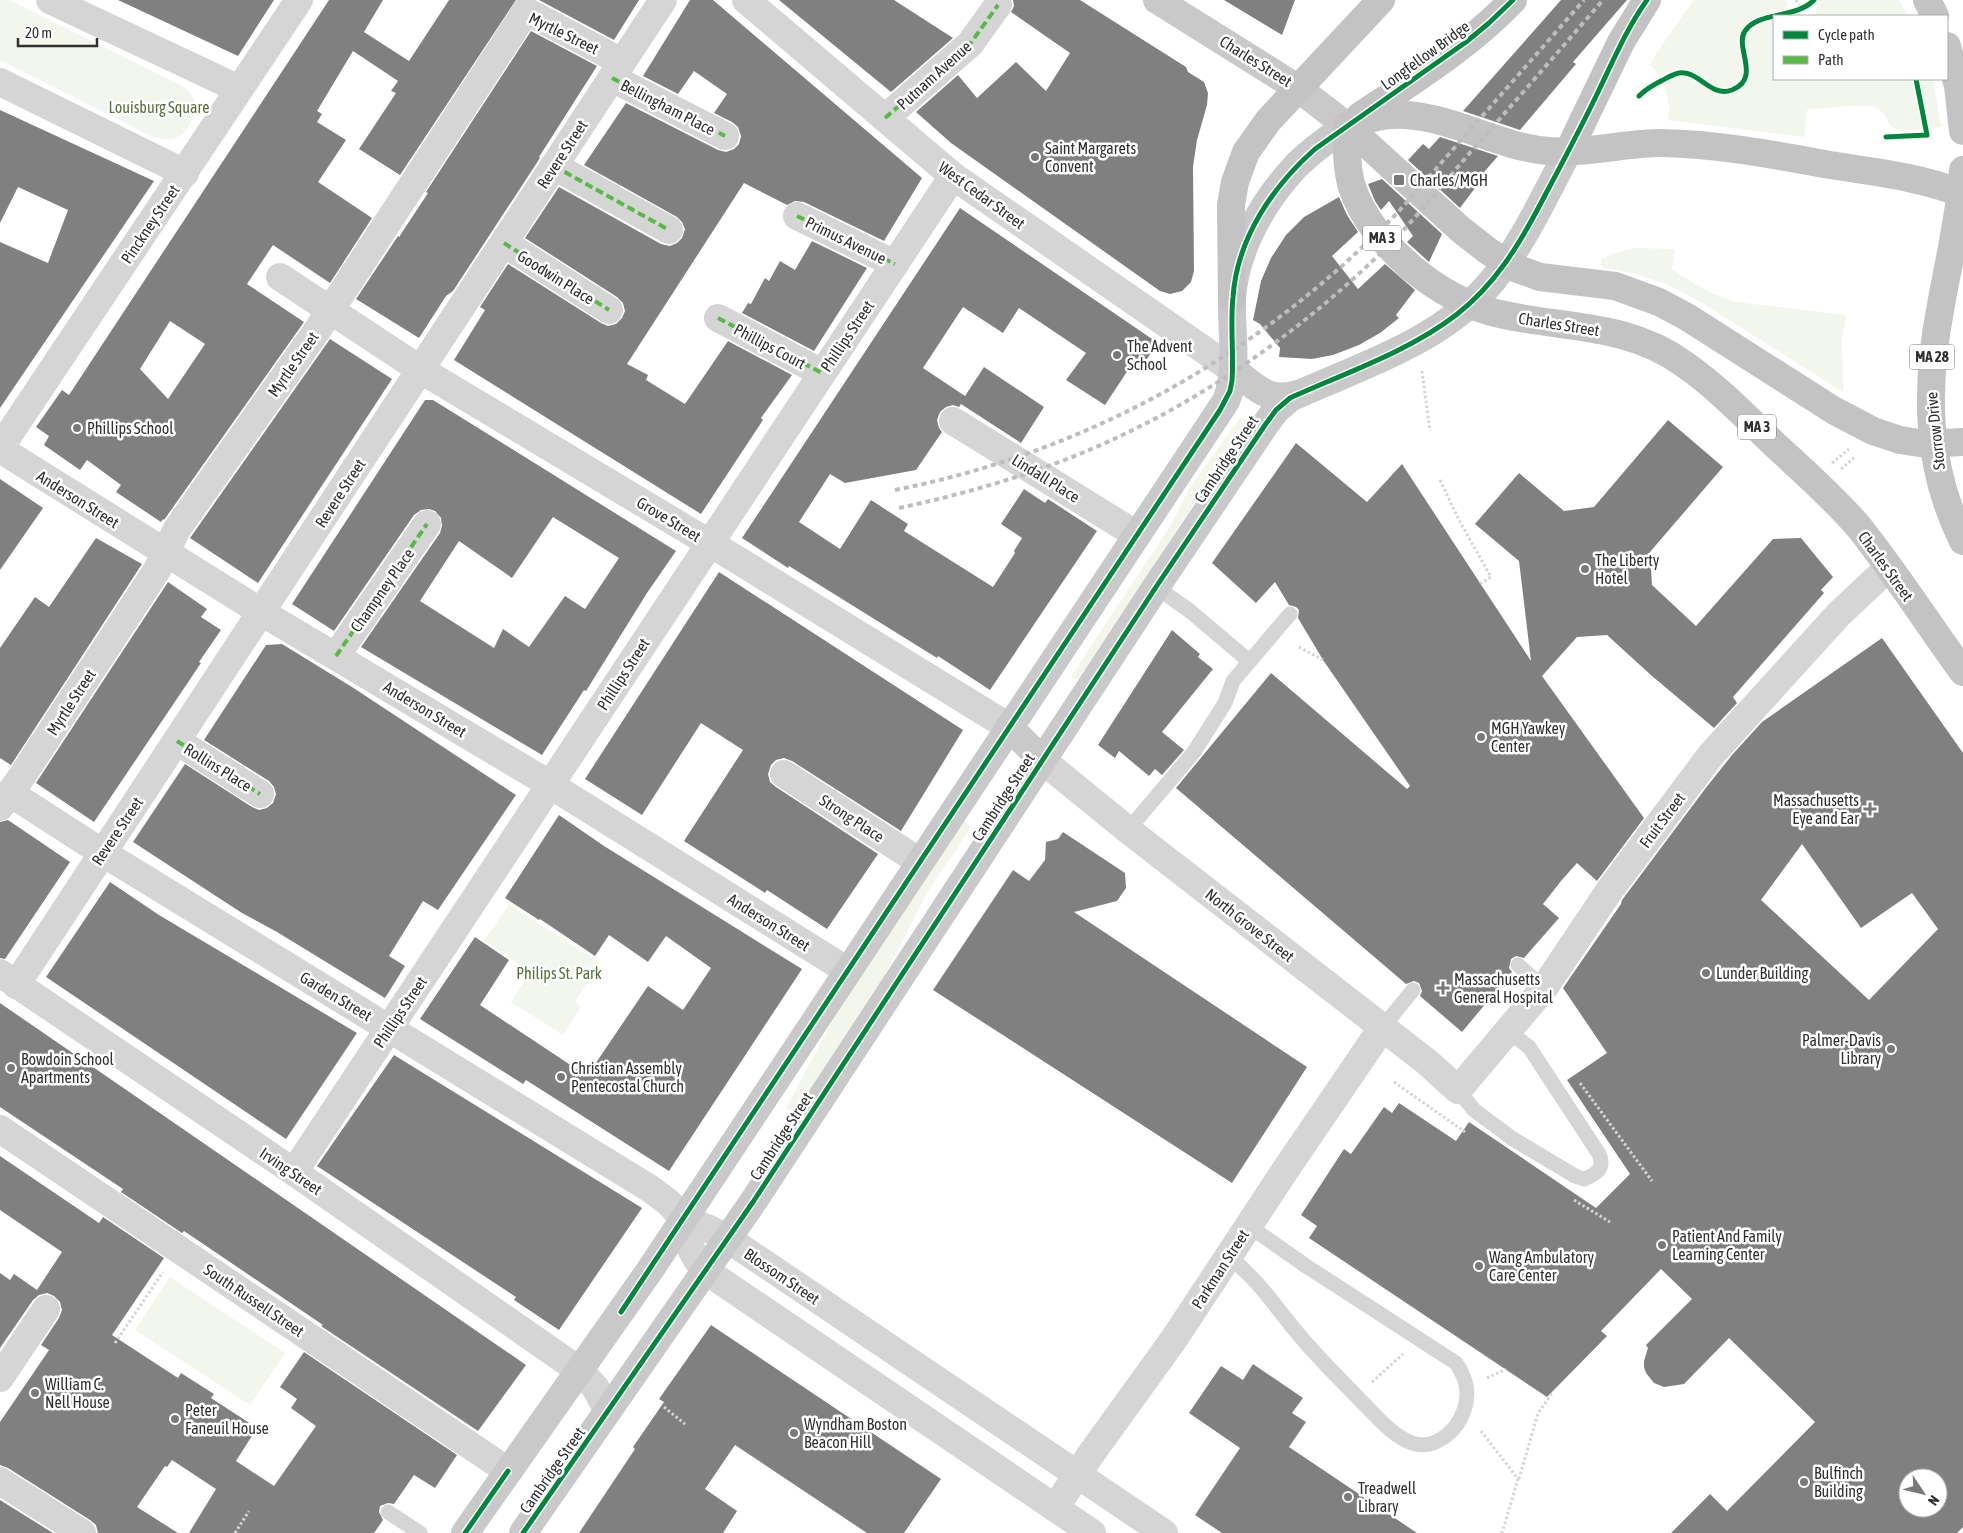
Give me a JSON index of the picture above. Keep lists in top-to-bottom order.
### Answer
{
  "streets": {
    "highway": [
      "Longfellow Bridge",
      "Charles Street",
      "MA 3",
      "MA 28",
      "Storrow Drive"
    ],
    "main road": ["Cambridge Street"],
    "street": [
      "Myrtle Street",
      "Putnam Avenue",
      "Bellingham Place",
      "Revere Street",
      "West Cedar Street",
      "Pinckney Street",
      "Primus Avenue",
      "Goodwin Place",
      "Phillips Street",
      "Phillips Court",
      "Lindall Place",
      "Anderson Street",
      "Grove Street",
      "Champney Place",
      "Rollins Place",
      "Strong Place",
      "Fruit Street",
      "North Grove Street",
      "Garden Street",
      "Irving Street",
      "Parkman Street",
      "Blossom Street",
      "South Russell Street"
    ]
  },
  "crossings": [
    ["Myrtle Street", "Bellingham Place"],
    ["Myrtle Street", "Revere Street"],
    ["Myrtle Street", "Anderson Street"],
    ["Myrtle Street", "Grove Street"],
    ["Myrtle Street", "Garden Street"],
    ["Longfellow Bridge", "Charles Street"],
    ["Longfellow Bridge", "Cambridge Street"],
    ["Charles Street", "Cambridge Street"],
    ["Charles Street", "Fruit Street"],
    ["Putnam Avenue", "West Cedar Street"],
    ["Bellingham Place", "Revere Street"],
    ["Revere Street", "Goodwin Place"],
    ["Revere Street", "Anderson Street"],
    ["Revere Street", "Grove Street"],
    ["Revere Street", "Rollins Place"],
    ["Revere Street", "Garden Street"],
    ["Revere Street", "Irving Street"],
    ["West Cedar Street", "Phillips Street"],
    ["West Cedar Street", "Cambridge Street"],
    ["Pinckney Street", "Anderson Street"],
    ["Primus Avenue", "Phillips Street"],
    ["Phillips Street", "Phillips Court"],
    ["Phillips Street", "Anderson Street"],
    ["Phillips Street", "Grove Street"],
    ["Phillips Street", "Garden Street"],
    ["Phillips Street", "Irving Street"],
    ["Cambridge Street", "Lindall Place"],
    ["Cambridge Street", "Anderson Street"],
    ["Cambridge Street", "Grove Street"],
    ["Cambridge Street", "Strong Place"],
    ["Cambridge Street", "North Grove Street"],
    ["Cambridge Street", "Garden Street"],
    ["Cambridge Street", "Irving Street"],
    ["Cambridge Street", "Blossom Street"],
    ["Cambridge Street", "South Russell Street"],
    ["Anderson Street", "Champney Place"],
    ["Fruit Street", "North Grove Street"],
    ["North Grove Street", "Parkman Street"],
    ["Garden Street", "Blossom Street"],
    ["Parkman Street", "Blossom Street"]
  ],
  "parks": ["Louisburg Square", "Philips St. Park"],
  "places": {
    "other": [
      "Saint Margarets Convent",
      "The Advent School",
      "Phillips School",
      "The Liberty Hotel",
      "MGH Yawkey Center",
      "Lunder Building",
      "Palmer-Davis Library",
      "Bowdoin School Apartments",
      "Christian Assembly Pentecostal Church",
      "Patient And Family Learning Center",
      "Wang Ambulatory Care Center",
      "William C. Nell House",
      "Peter Faneuil House",
      "Wyndham Boston Beacon Hill",
      "Bulfinch Building",
      "Treadwell Library"
    ],
    "transit": ["Charles/MGH"],
    "health": ["Massachusetts Eye and Ear", "Massachusetts General Hospital"]
  },
  "legend": ["Cycle path", "Path"],
  "scale_bar": "20 m",
  "north": "bottom right"
}
